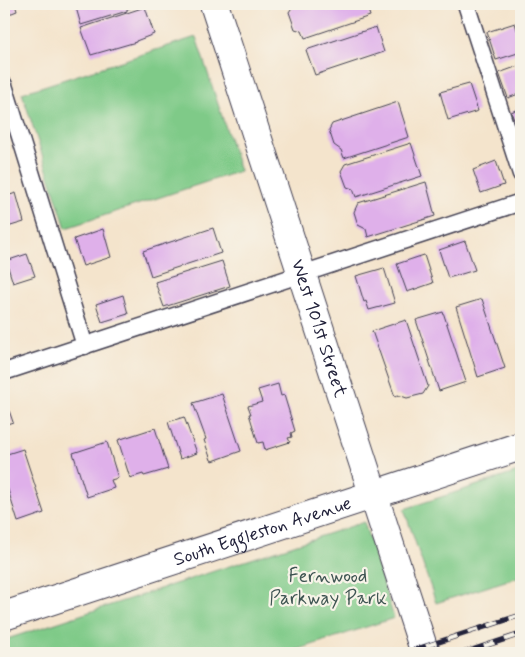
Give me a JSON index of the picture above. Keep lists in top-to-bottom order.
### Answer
{
  "streets": {
    "street": ["West 101st Street", "South Eggleston Avenue"]
  },
  "crossings": [
    ["West 101st Street", "South Eggleston Avenue"]
  ],
  "parks": ["Fernwood Parkway Park"]
}
